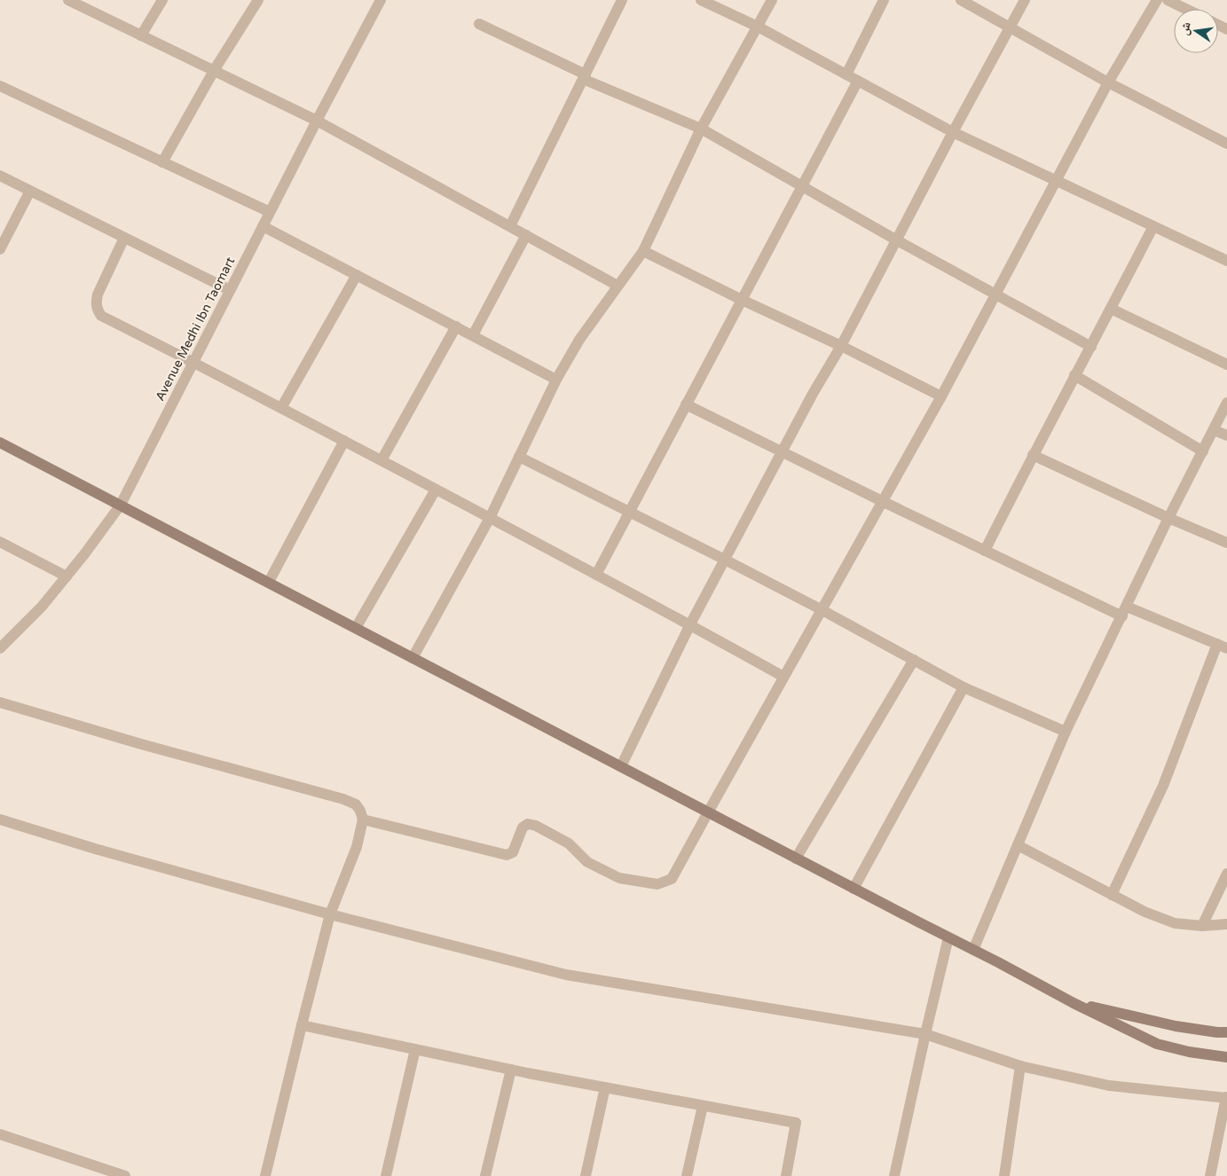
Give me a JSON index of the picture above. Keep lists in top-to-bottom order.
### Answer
{
  "streets": {
    "street": ["Avenue Medhi Ibn Taomart"]
  },
  "north": "left"
}
